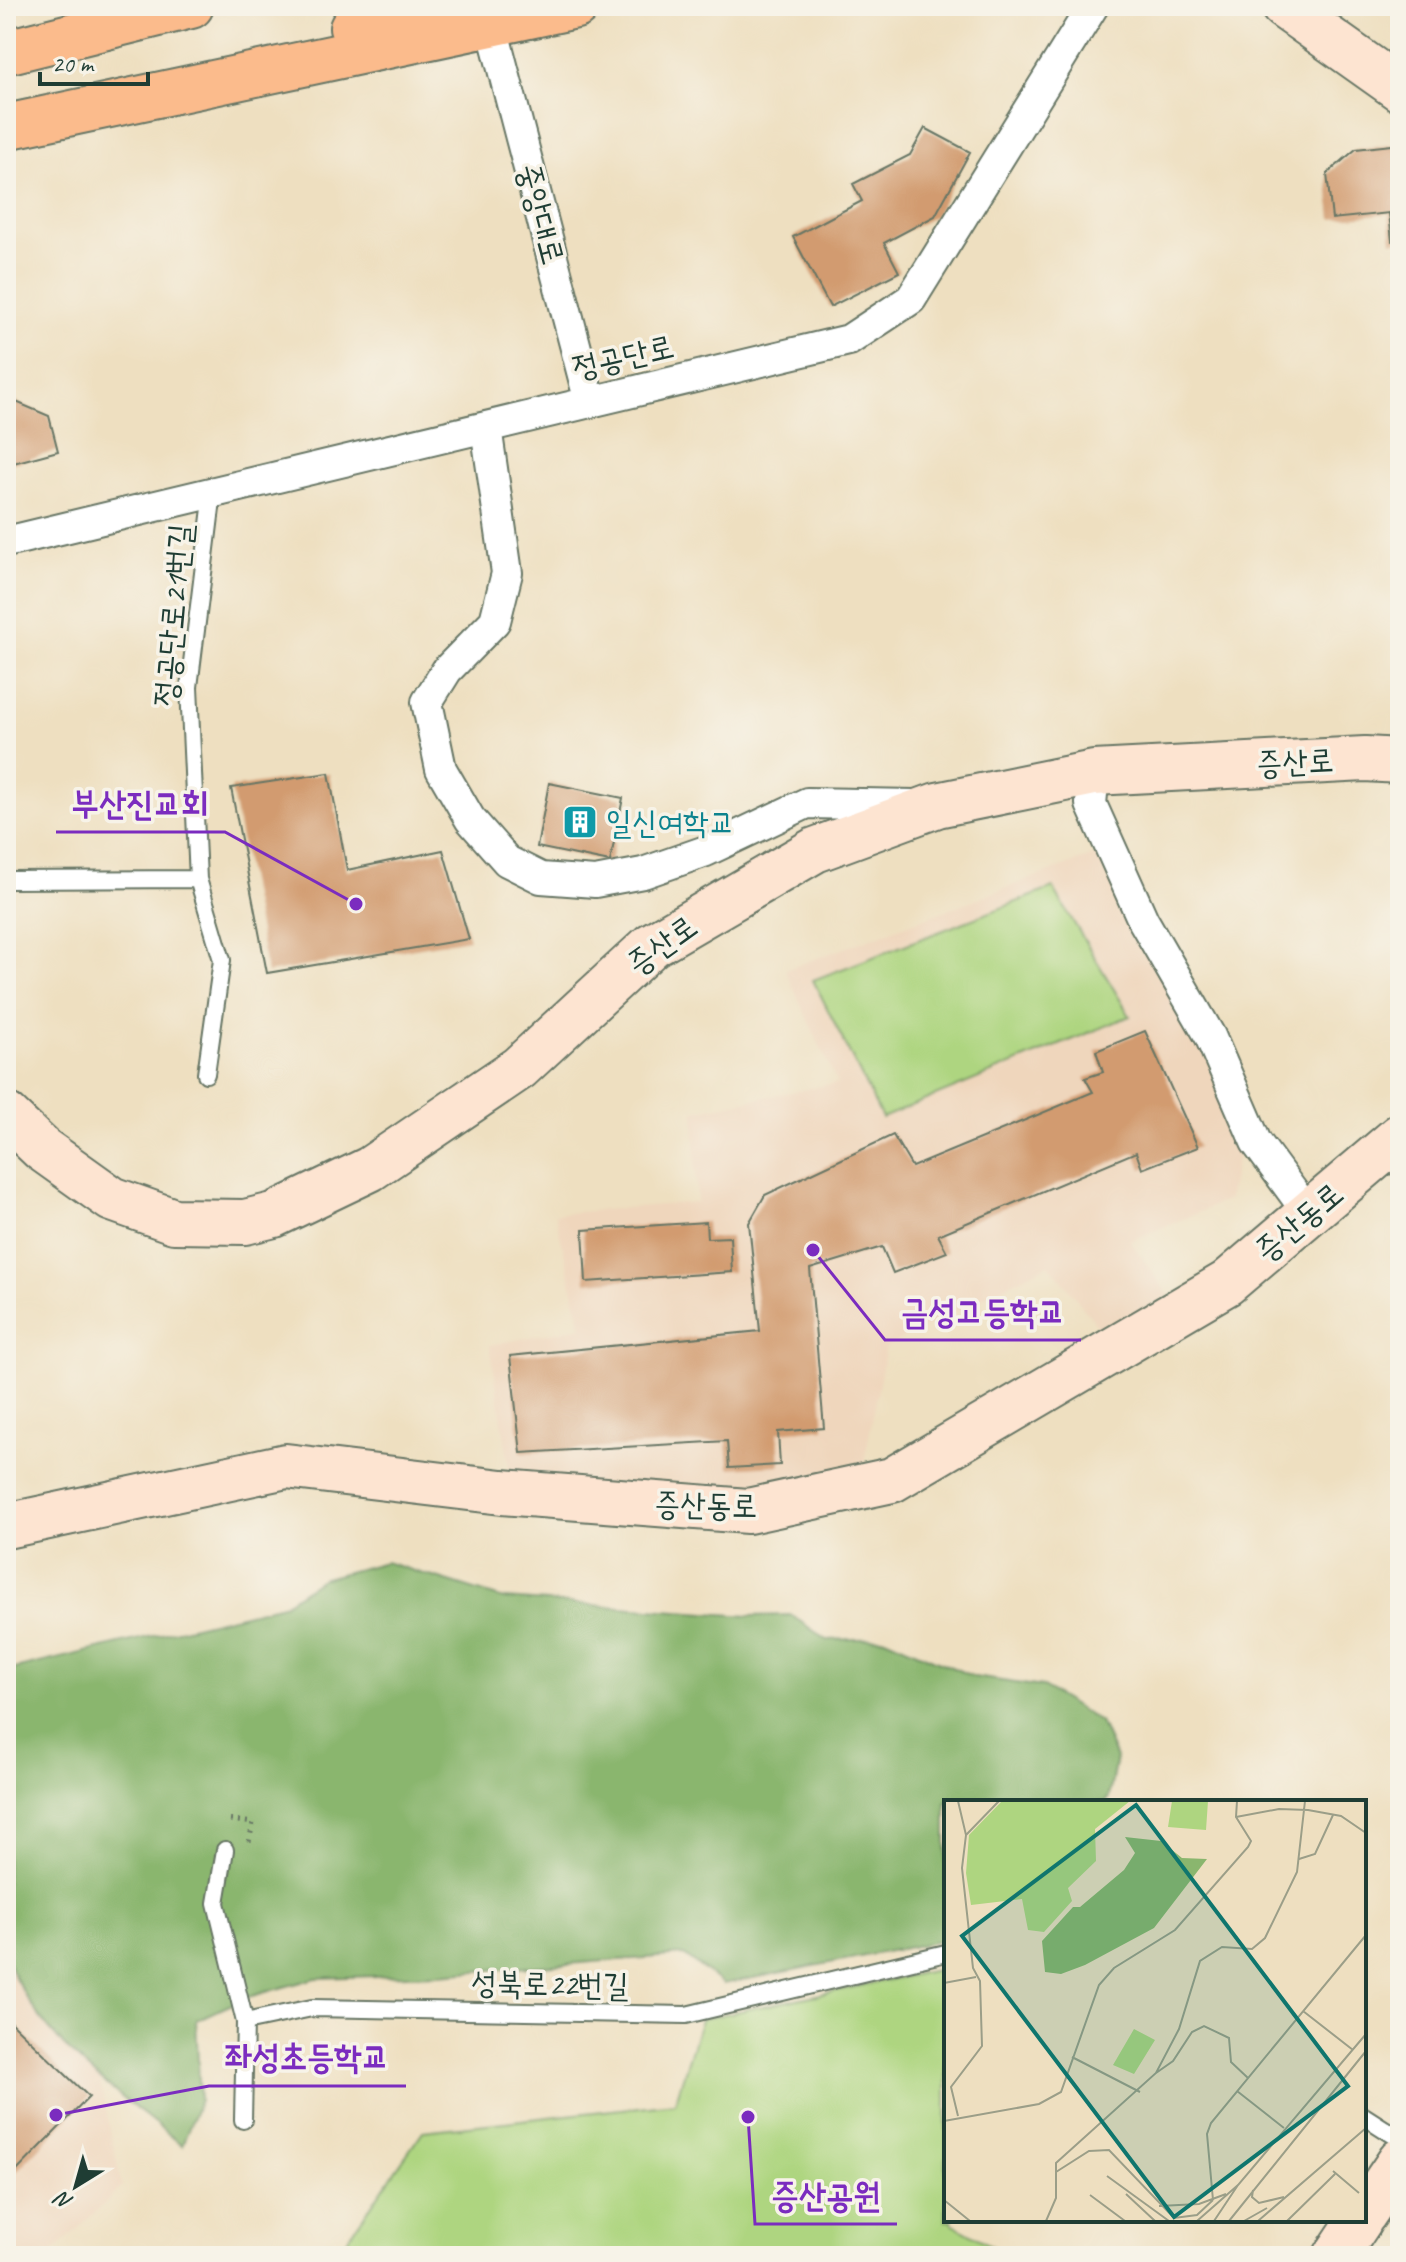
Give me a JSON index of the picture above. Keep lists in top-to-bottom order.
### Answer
{
  "streets": {
    "street": [
      "중앙대로",
      "정공단로",
      "증산로",
      "증산동로"
    ],
    "lane": ["정공단로21번길", "성북로22번길"]
  },
  "crossings": [
    ["중앙대로", "정공단로"],
    ["정공단로", "정공단로21번길"]
  ],
  "places": {
    "building": ["일신여학교"],
    "other": [
      "부산진교회",
      "금성고등학교",
      "좌성초등학교",
      "증산공원"
    ]
  },
  "scale_bar": "20 m",
  "north": "bottom left"
}
